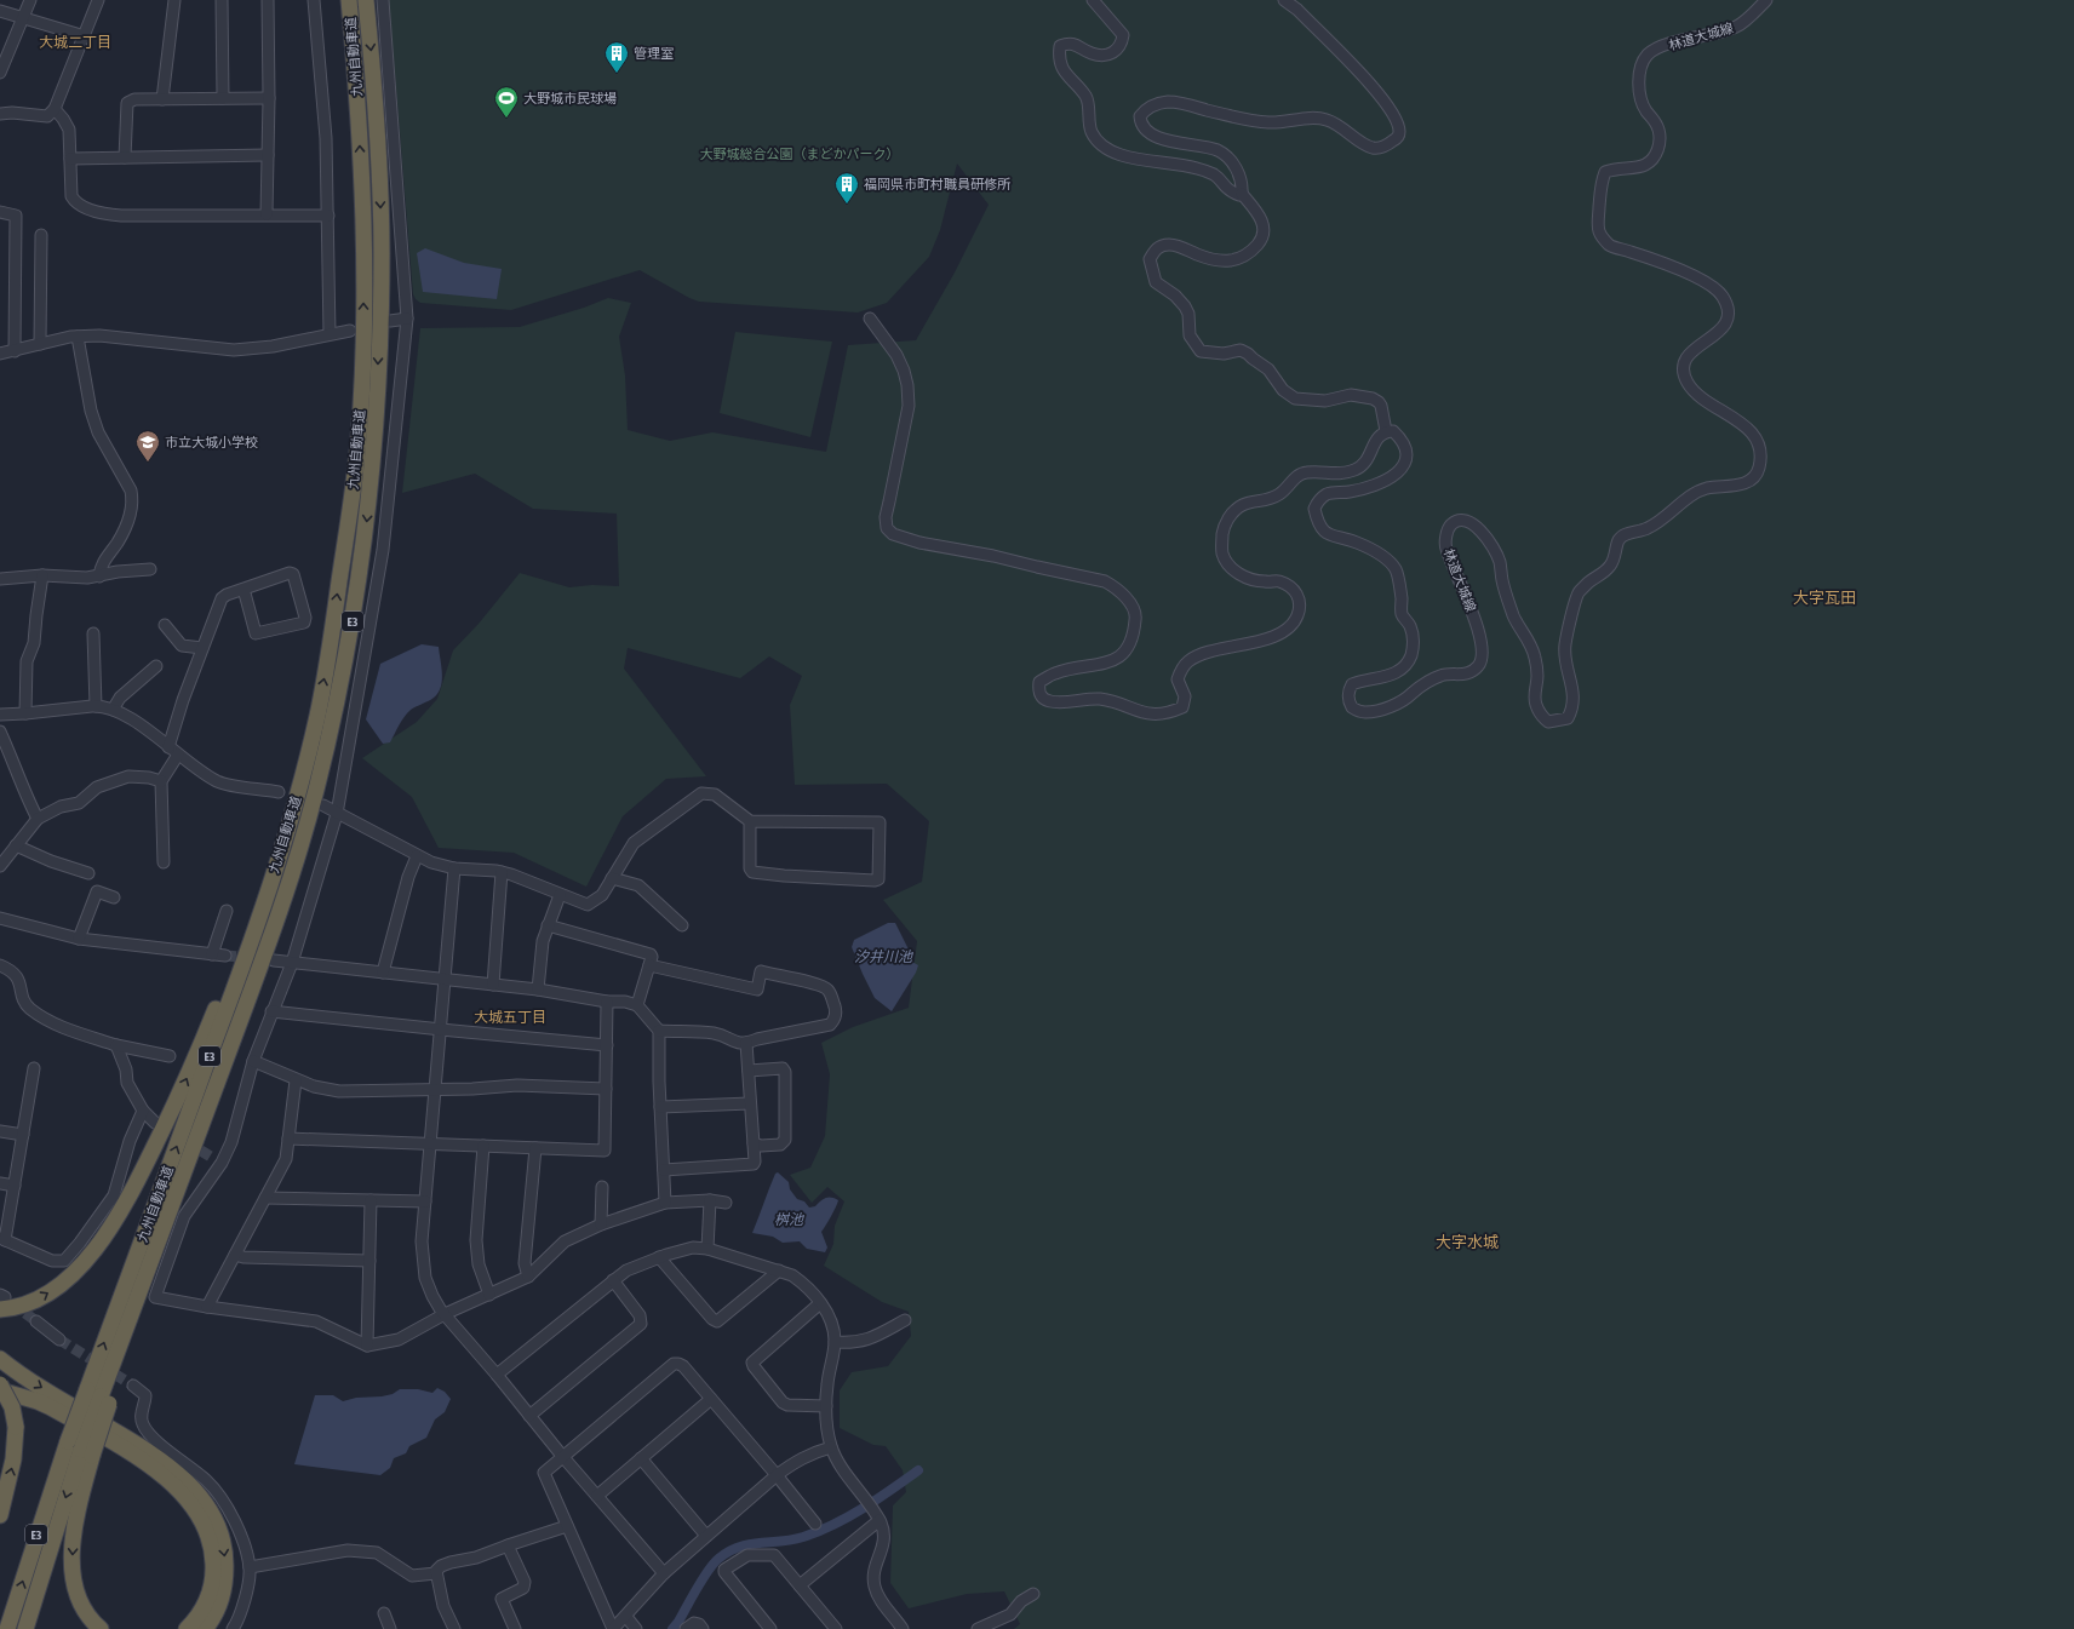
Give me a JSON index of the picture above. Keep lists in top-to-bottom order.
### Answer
{
  "streets": {
    "highway": ["九州自動車道", "E3"],
    "street": ["林道大城線"]
  },
  "districts": [
    "大城二丁目",
    "大字瓦田",
    "大城五丁目",
    "大字水城"
  ],
  "water": ["汐井川池", "桝池"],
  "parks": ["大野城総合公園（まどかパーク）"],
  "places": {
    "building": ["管理室", "福岡県市町村職員研修所"],
    "sports": ["大野城市民球場"],
    "school or university": ["市立大城小学校"]
  }
}
